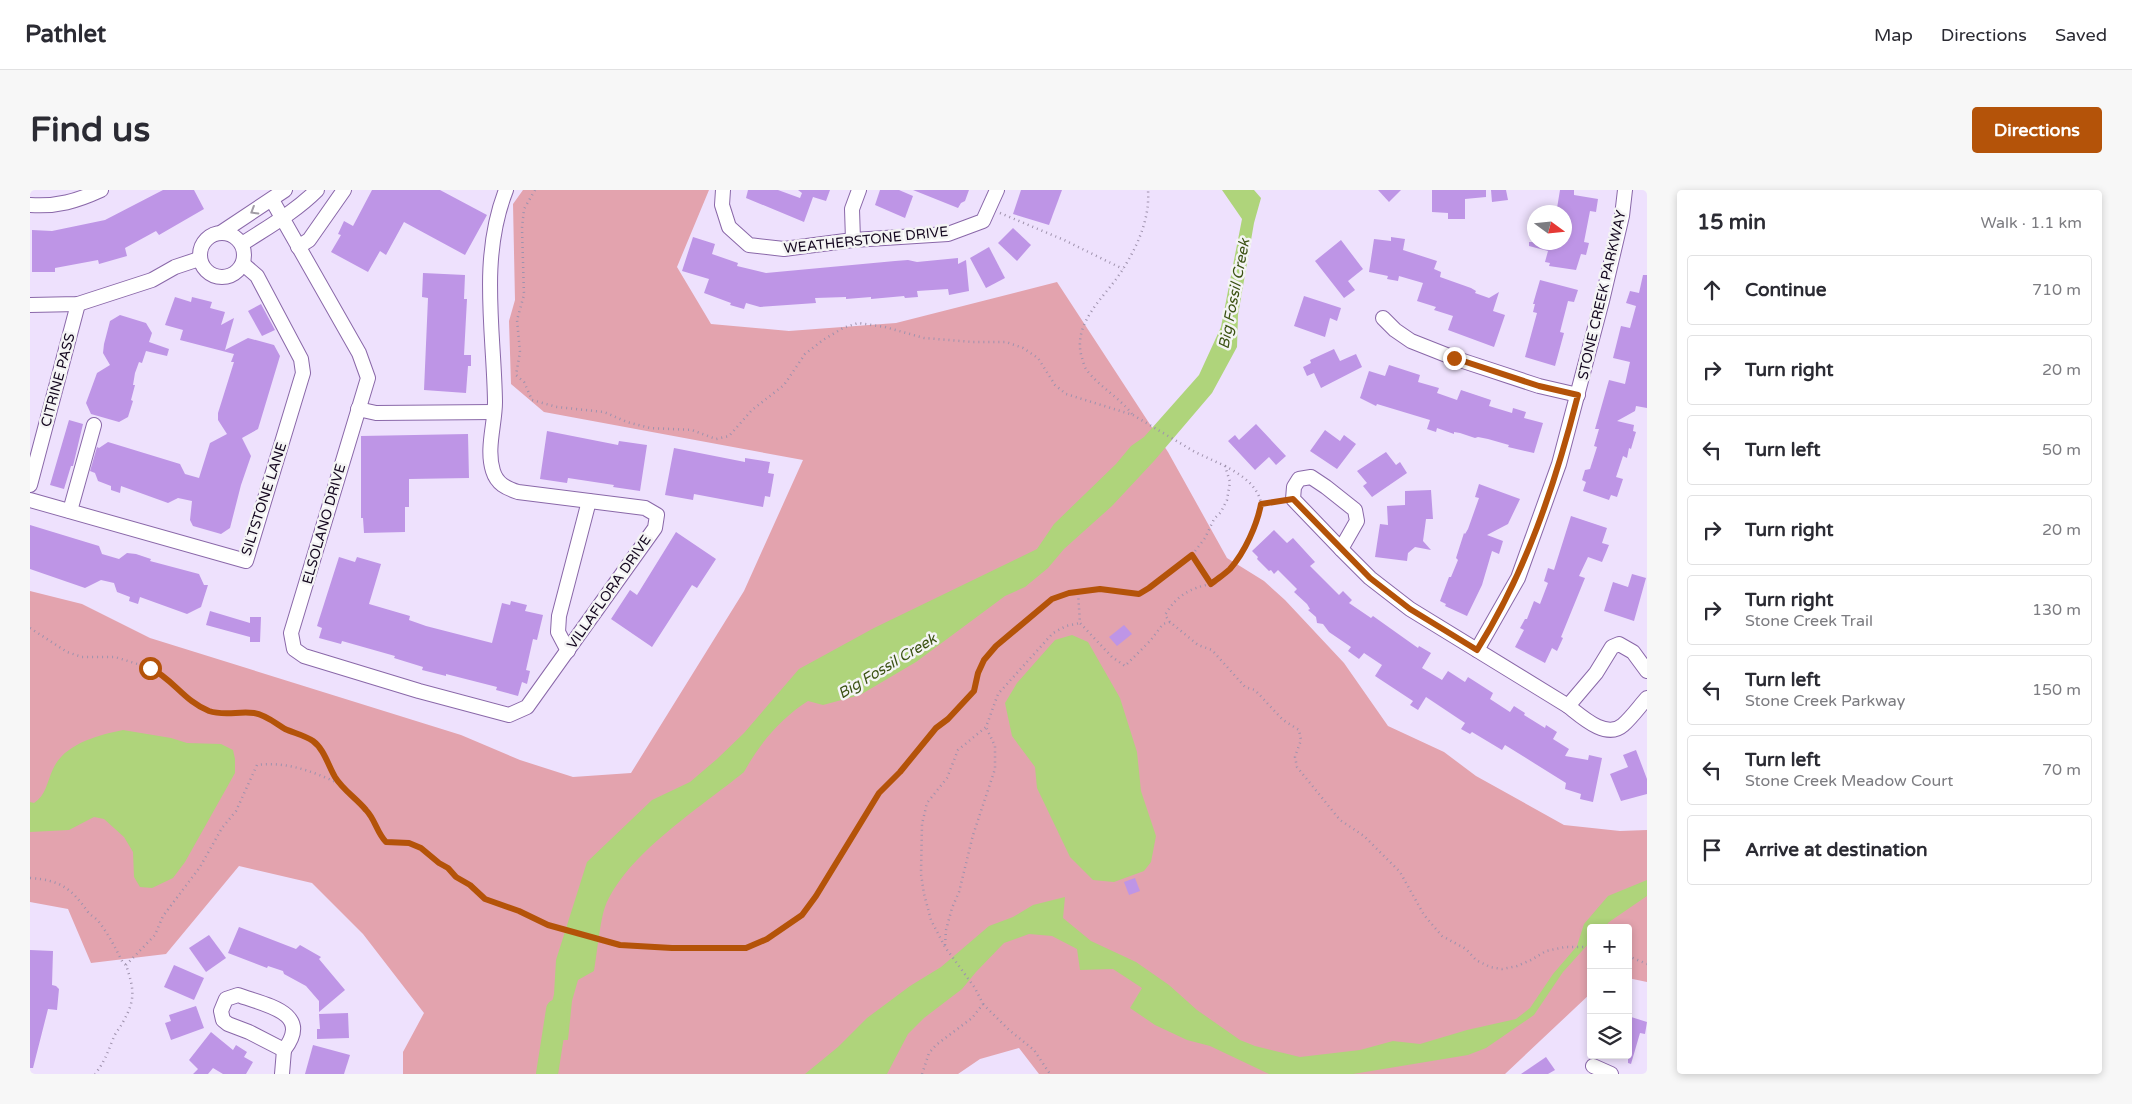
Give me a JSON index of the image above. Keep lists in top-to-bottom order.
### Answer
{
  "streets": {
    "street": [
      "WEATHERSTONE DRIVE",
      "STONE CREEK PARKWAY",
      "CITRINE PASS",
      "SILTSTONE LANE",
      "ELSOLANO DRIVE",
      "VILLAFLORA DRIVE"
    ]
  },
  "crossings": [
    ["ELSOLANO DRIVE", "VILLAFLORA DRIVE"]
  ],
  "water": ["Big Fossil Creek"],
  "north": "right",
  "page": {
    "header": "Pathlet",
    "nav": ["Map", "Directions", "Saved"],
    "buttons": "Directions",
    "title": "Find us",
    "heading": ["15 min", "Walk · 1.1 km"],
    "list": [
      ["Continue", "710 m"],
      ["Turn right", "20 m"],
      ["Turn left", "50 m"],
      ["Turn right", "20 m"],
      ["Turn right", "Stone Creek Trail", "130 m"],
      ["Turn left", "Stone Creek Parkway", "150 m"],
      ["Turn left", "Stone Creek Meadow Court", "70 m"],
      "Arrive at destination"
    ],
    "map_buttons": ["+", "−"]
  }
}
